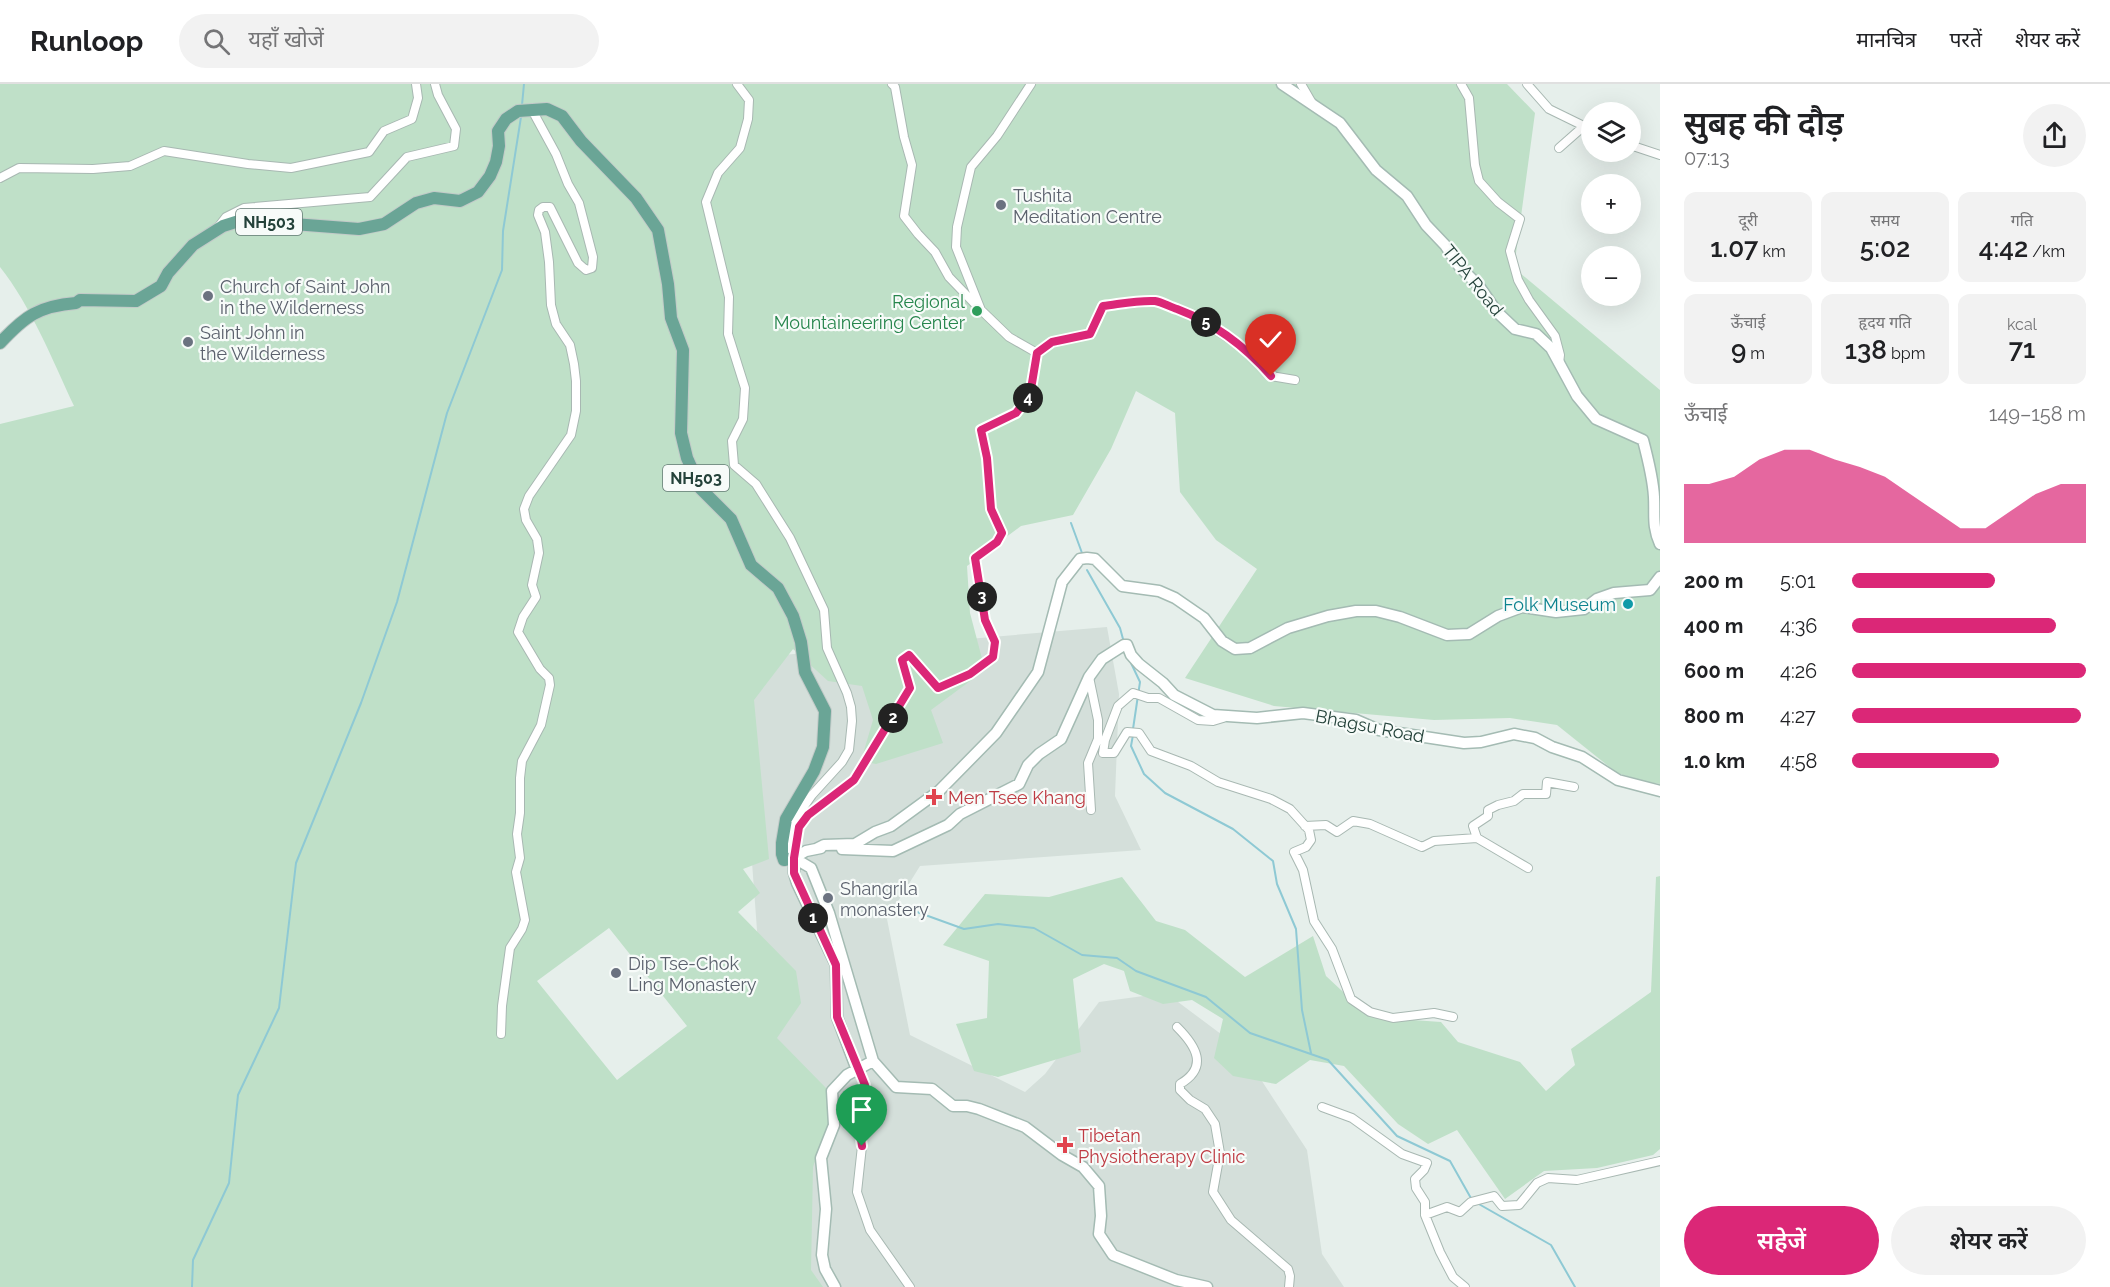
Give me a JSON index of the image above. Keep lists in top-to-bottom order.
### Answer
{
  "streets": {
    "main road": ["NH503"],
    "street": ["TIPA Road", "Bhagsu Road"]
  },
  "crossings": [
    ["NH503", "Bhagsu Road"]
  ],
  "places": {
    "other": [
      "Tushita Meditation Centre",
      "Church of Saint John in the Wilderness",
      "Regional Mountaineering Center",
      "Saint John in the Wilderness",
      "Folk Museum",
      "Shangrila monastery",
      "Dip Tse-Chok Ling Monastery"
    ],
    "health": ["Men Tsee Khang", "Tibetan Physiotherapy Clinic"]
  },
  "page": {
    "header": "Runloop",
    "search": "यहाँ खोजें",
    "nav": ["मानचित्र", "परतें", "शेयर करें"],
    "heading": ["सुबह की दौड़", "07:13"],
    "map_buttons": ["+", "−"],
    "stats": [
      ["दूरी", "1.07 km"],
      ["समय", "5:02"],
      ["गति", "4:42 /km"],
      ["ऊँचाई", "9 m"],
      ["हृदय गति", "138 bpm"],
      ["kcal", "71"]
    ],
    "pins": [
      "5",
      "4",
      "3",
      "2",
      "1"
    ],
    "chart": ["ऊँचाई", "149–158 m"],
    "list": [
      {
        "name": "200 m",
        "note": "5:01"
      },
      {
        "name": "400 m",
        "note": "4:36"
      },
      {
        "name": "600 m",
        "note": "4:26"
      },
      {
        "name": "800 m",
        "note": "4:27"
      },
      {
        "name": "1.0 km",
        "note": "4:58"
      }
    ],
    "buttons": ["सहेजें", "शेयर करें"]
  }
}
